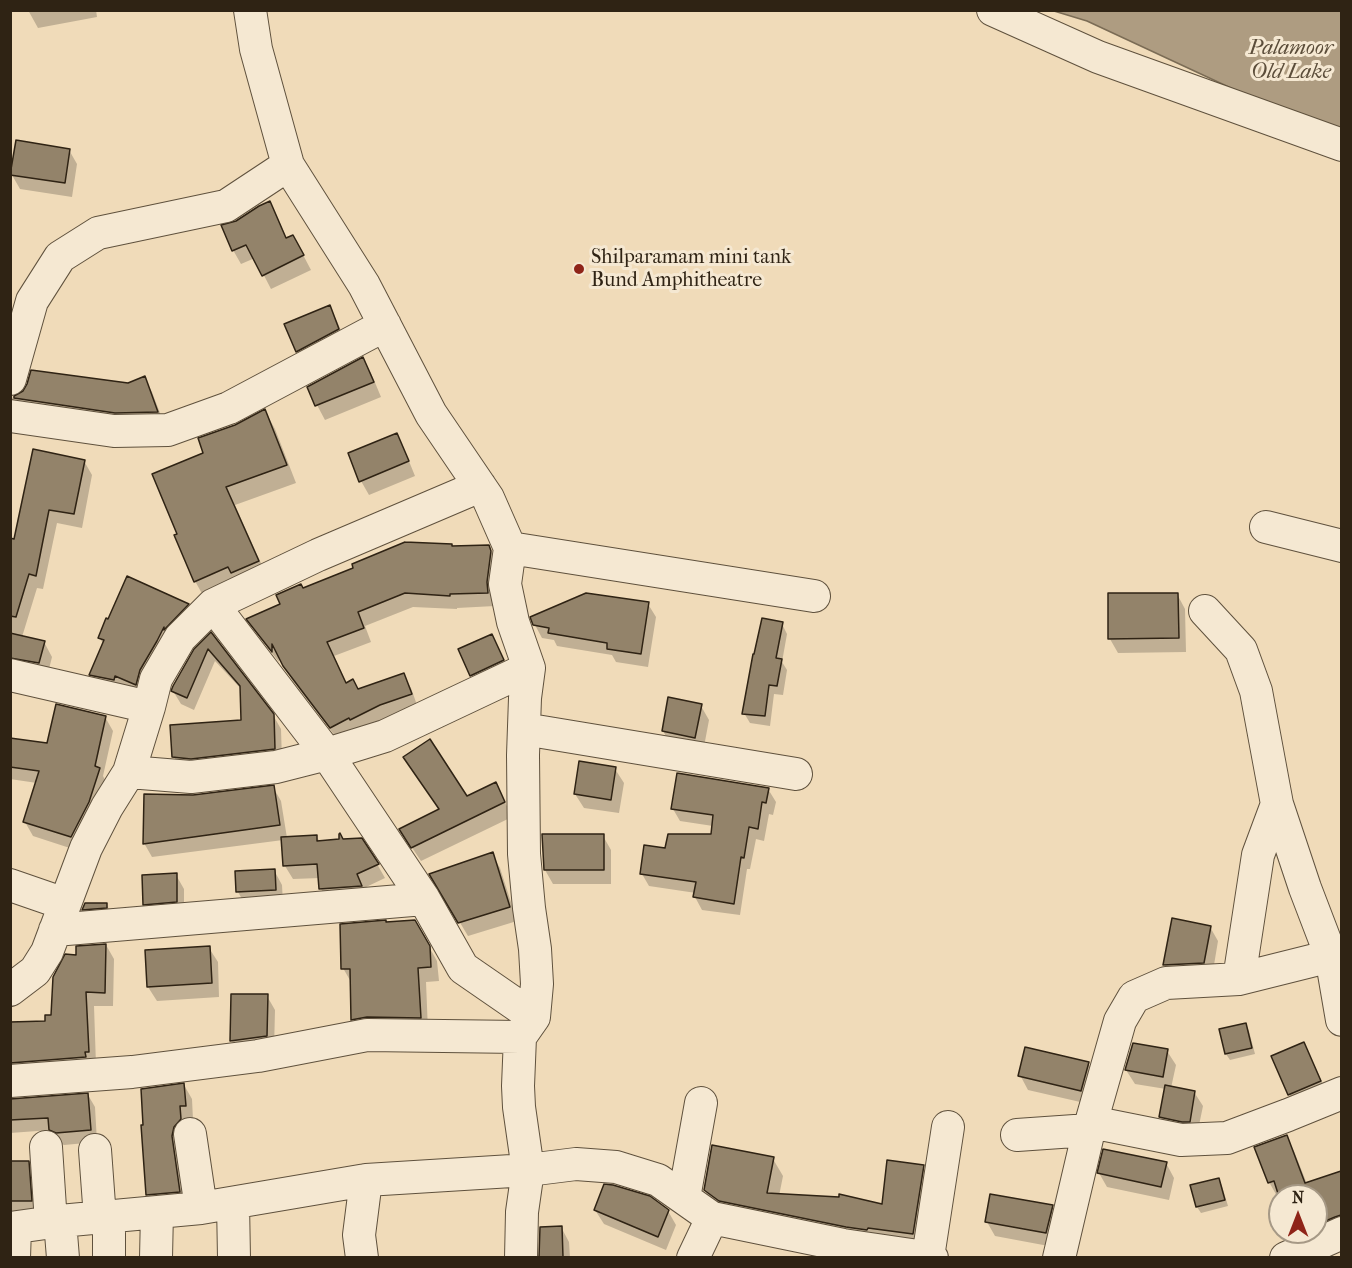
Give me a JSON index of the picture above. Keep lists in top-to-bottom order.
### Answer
{
  "water": ["Palamoor Old Lake"],
  "places": ["Shilparamam mini tank Bund Amphitheatre"],
  "north": "top"
}
